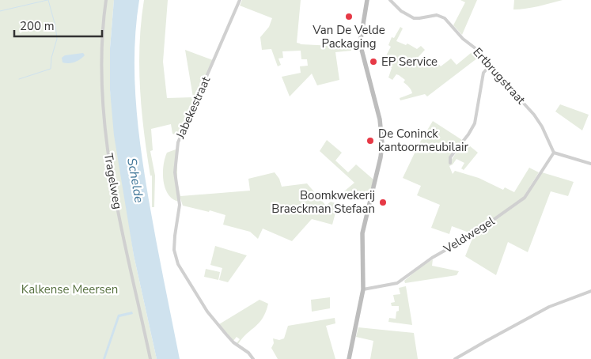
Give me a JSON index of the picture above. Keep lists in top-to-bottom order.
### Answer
{
  "streets": {
    "street": [
      "Ertbrugstraat",
      "Jabekestraat",
      "Tragelweg",
      "Veldwegel"
    ]
  },
  "crossings": [
    ["Ertbrugstraat", "Veldwegel"]
  ],
  "water": ["Schelde"],
  "parks": ["Kalkense Meersen"],
  "places": [
    "Van De Velde Packaging",
    "EP Service",
    "De Coninck kantoormeubilair",
    "Boomkwekerij Braeckman Stefaan"
  ],
  "scale_bar": "200 m"
}
